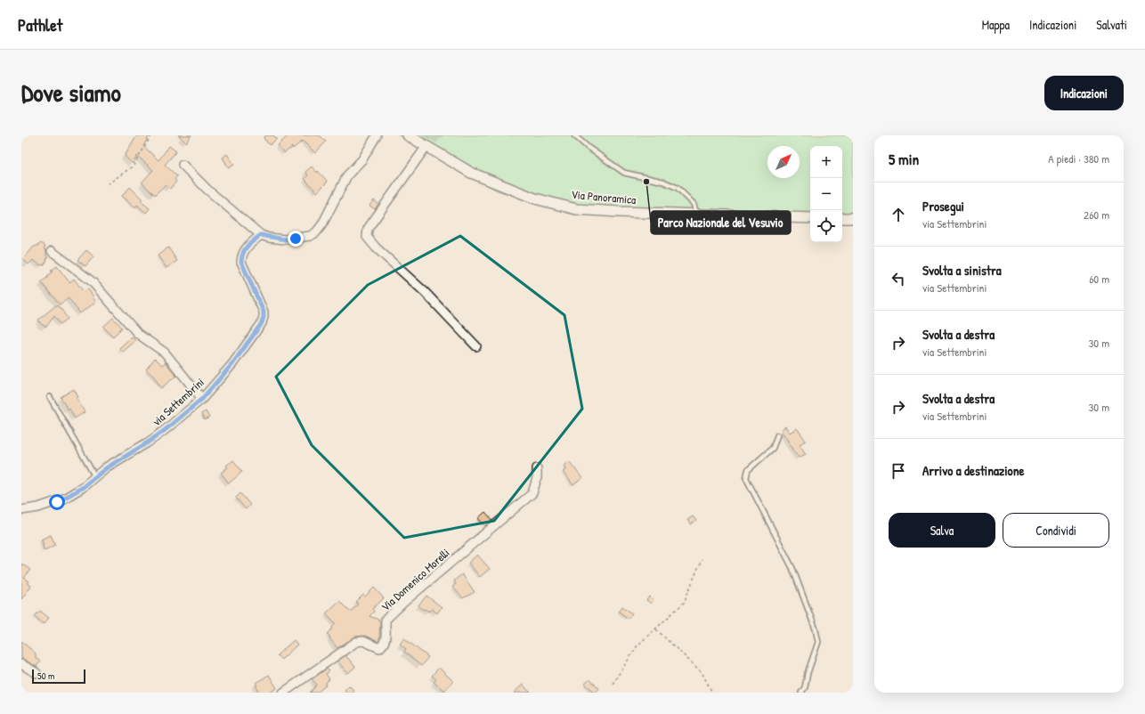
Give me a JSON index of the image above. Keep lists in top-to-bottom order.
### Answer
{
  "streets": {
    "street": ["Via Panoramica", "via Settembrini", "Via Domenico Morelli"]
  },
  "places": ["Parco Nazionale del Vesuvio"],
  "scale_bar": "50 m",
  "north": "top right",
  "page": {
    "header": "Pathlet",
    "nav": ["Mappa", "Indicazioni", "Salvati"],
    "title": "Dove siamo",
    "buttons": [
      "Indicazioni",
      ["Salva", "Condividi"]
    ],
    "heading": ["5 min", "A piedi · 380 m"],
    "map_buttons": ["+", "−"],
    "list": [
      ["Prosegui", "via Settembrini", "260 m"],
      ["Svolta a sinistra", "via Settembrini", "60 m"],
      ["Svolta a destra", "via Settembrini", "30 m"],
      ["Svolta a destra", "via Settembrini", "30 m"],
      "Arrivo a destinazione"
    ],
    "scale": "50 m"
  }
}
